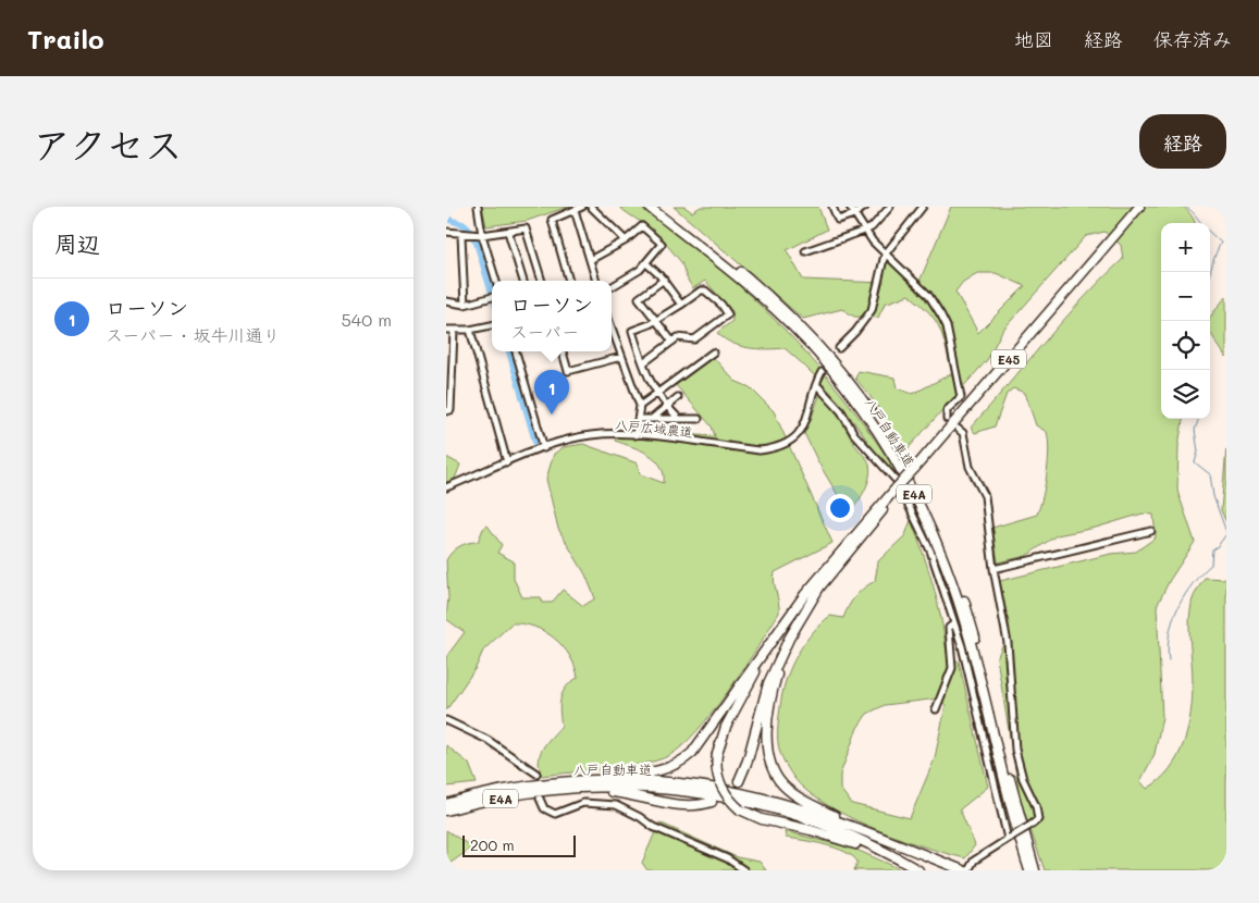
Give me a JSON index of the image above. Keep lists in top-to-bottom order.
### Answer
{
  "streets": {
    "highway": ["E45", "八戸自動車道", "E4A"],
    "street": ["八戸広域農道"]
  },
  "scale_bar": "200 m",
  "page": {
    "header": "Trailo",
    "nav": ["地図", "経路", "保存済み"],
    "title": "アクセス",
    "buttons": "経路",
    "heading": "周辺",
    "map_buttons": ["+", "−"],
    "list": [
      {
        "mark": "1",
        "name": "ローソン",
        "note": "スーパー · 坂牛川通り",
        "value": "540 m"
      }
    ],
    "popup": ["ローソン", "スーパー"],
    "pins": "1",
    "scale": "200 m"
  }
}
